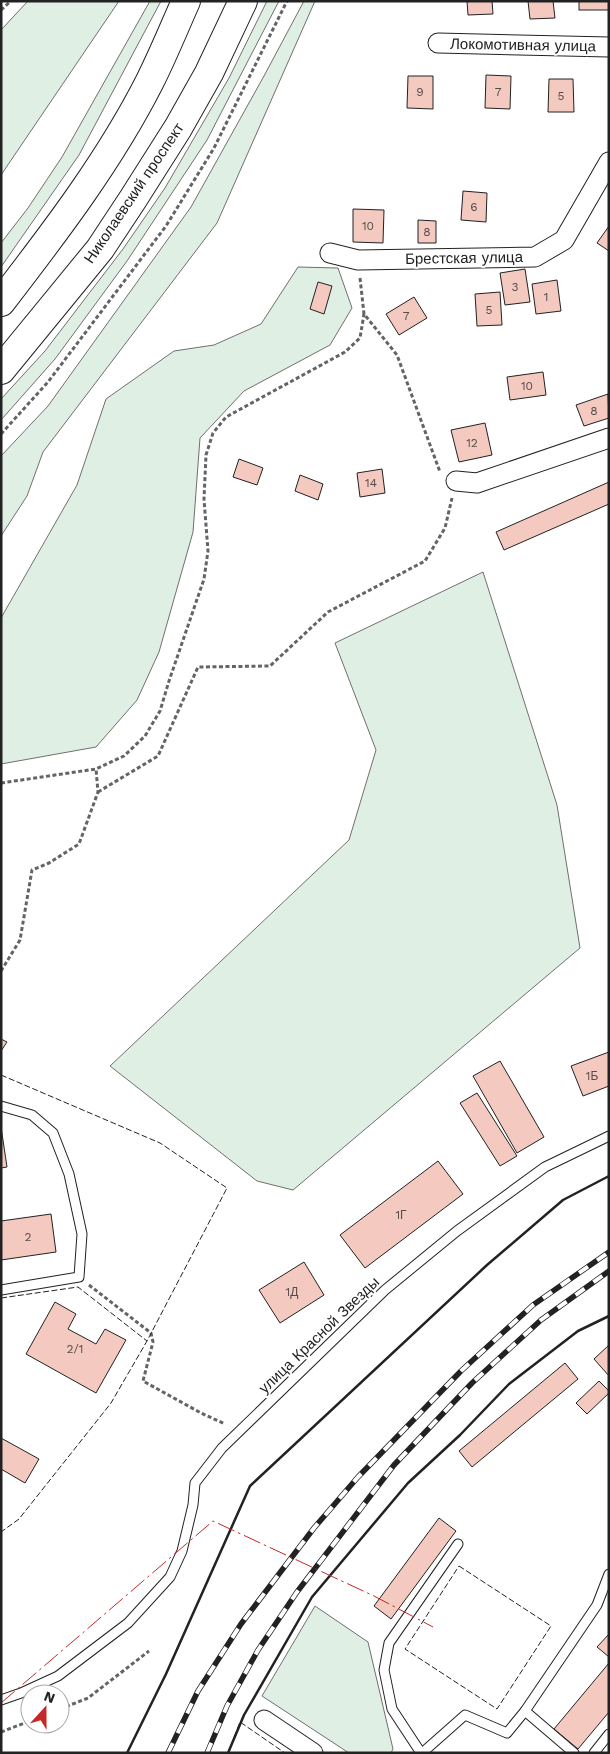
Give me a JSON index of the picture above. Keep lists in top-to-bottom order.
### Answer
{
  "streets": {
    "main road": ["Николаевский проспект"],
    "street": ["Локомотивная улица", "Брестская улица"],
    "lane": ["улица Красной Звезды"]
  },
  "house_numbers": [
    "9",
    "7",
    "5",
    "6",
    "10",
    "8",
    "3",
    "1",
    "5",
    "7",
    "10",
    "8",
    "12",
    "14",
    "1Б",
    "1Г",
    "2",
    "1Д",
    "2/1"
  ],
  "north": "top"
}
